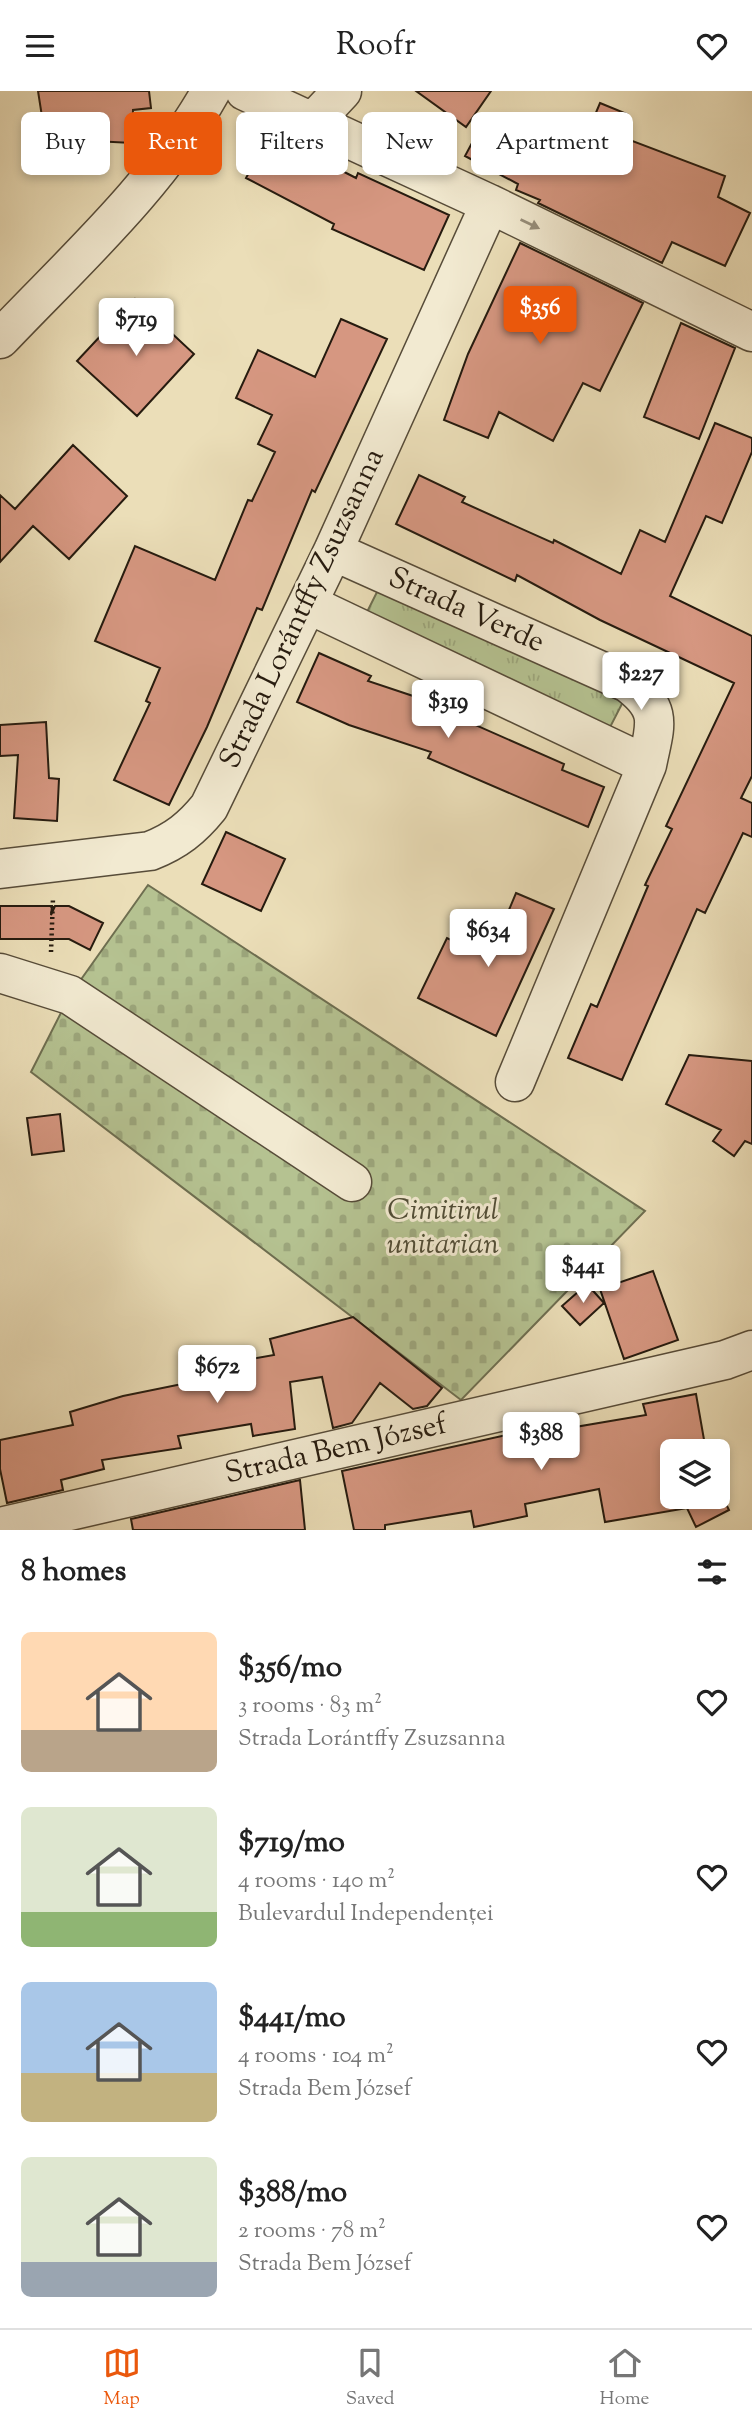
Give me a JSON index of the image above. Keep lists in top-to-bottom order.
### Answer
{
  "streets": {
    "street": ["Strada Lorántffy Zsuzsanna", "Strada Verde", "Strada Bem József"]
  },
  "crossings": [
    ["Strada Lorántffy Zsuzsanna", "Strada Verde"]
  ],
  "parks": ["Cimitirul unitarian"],
  "page": {
    "header": "Roofr",
    "chip": [
      "Buy",
      "Rent",
      "Filters",
      "New",
      "Apartment"
    ],
    "price": [
      "$356",
      "$719",
      "$227",
      "$319",
      "$634",
      "$441",
      "$672",
      "$388"
    ],
    "heading": "8 homes",
    "list": [
      {
        "name": "$356/mo",
        "note": "3 rooms · 83 m² · Strada Lorántffy Zsuzsanna"
      },
      {
        "name": "$719/mo",
        "note": "4 rooms · 140 m² · Bulevardul Independenței"
      },
      {
        "name": "$441/mo",
        "note": "4 rooms · 104 m² · Strada Bem József"
      },
      {
        "name": "$388/mo",
        "note": "2 rooms · 78 m² · Strada Bem József"
      }
    ],
    "tabs": ["Map", "Saved", "Home"]
  }
}
